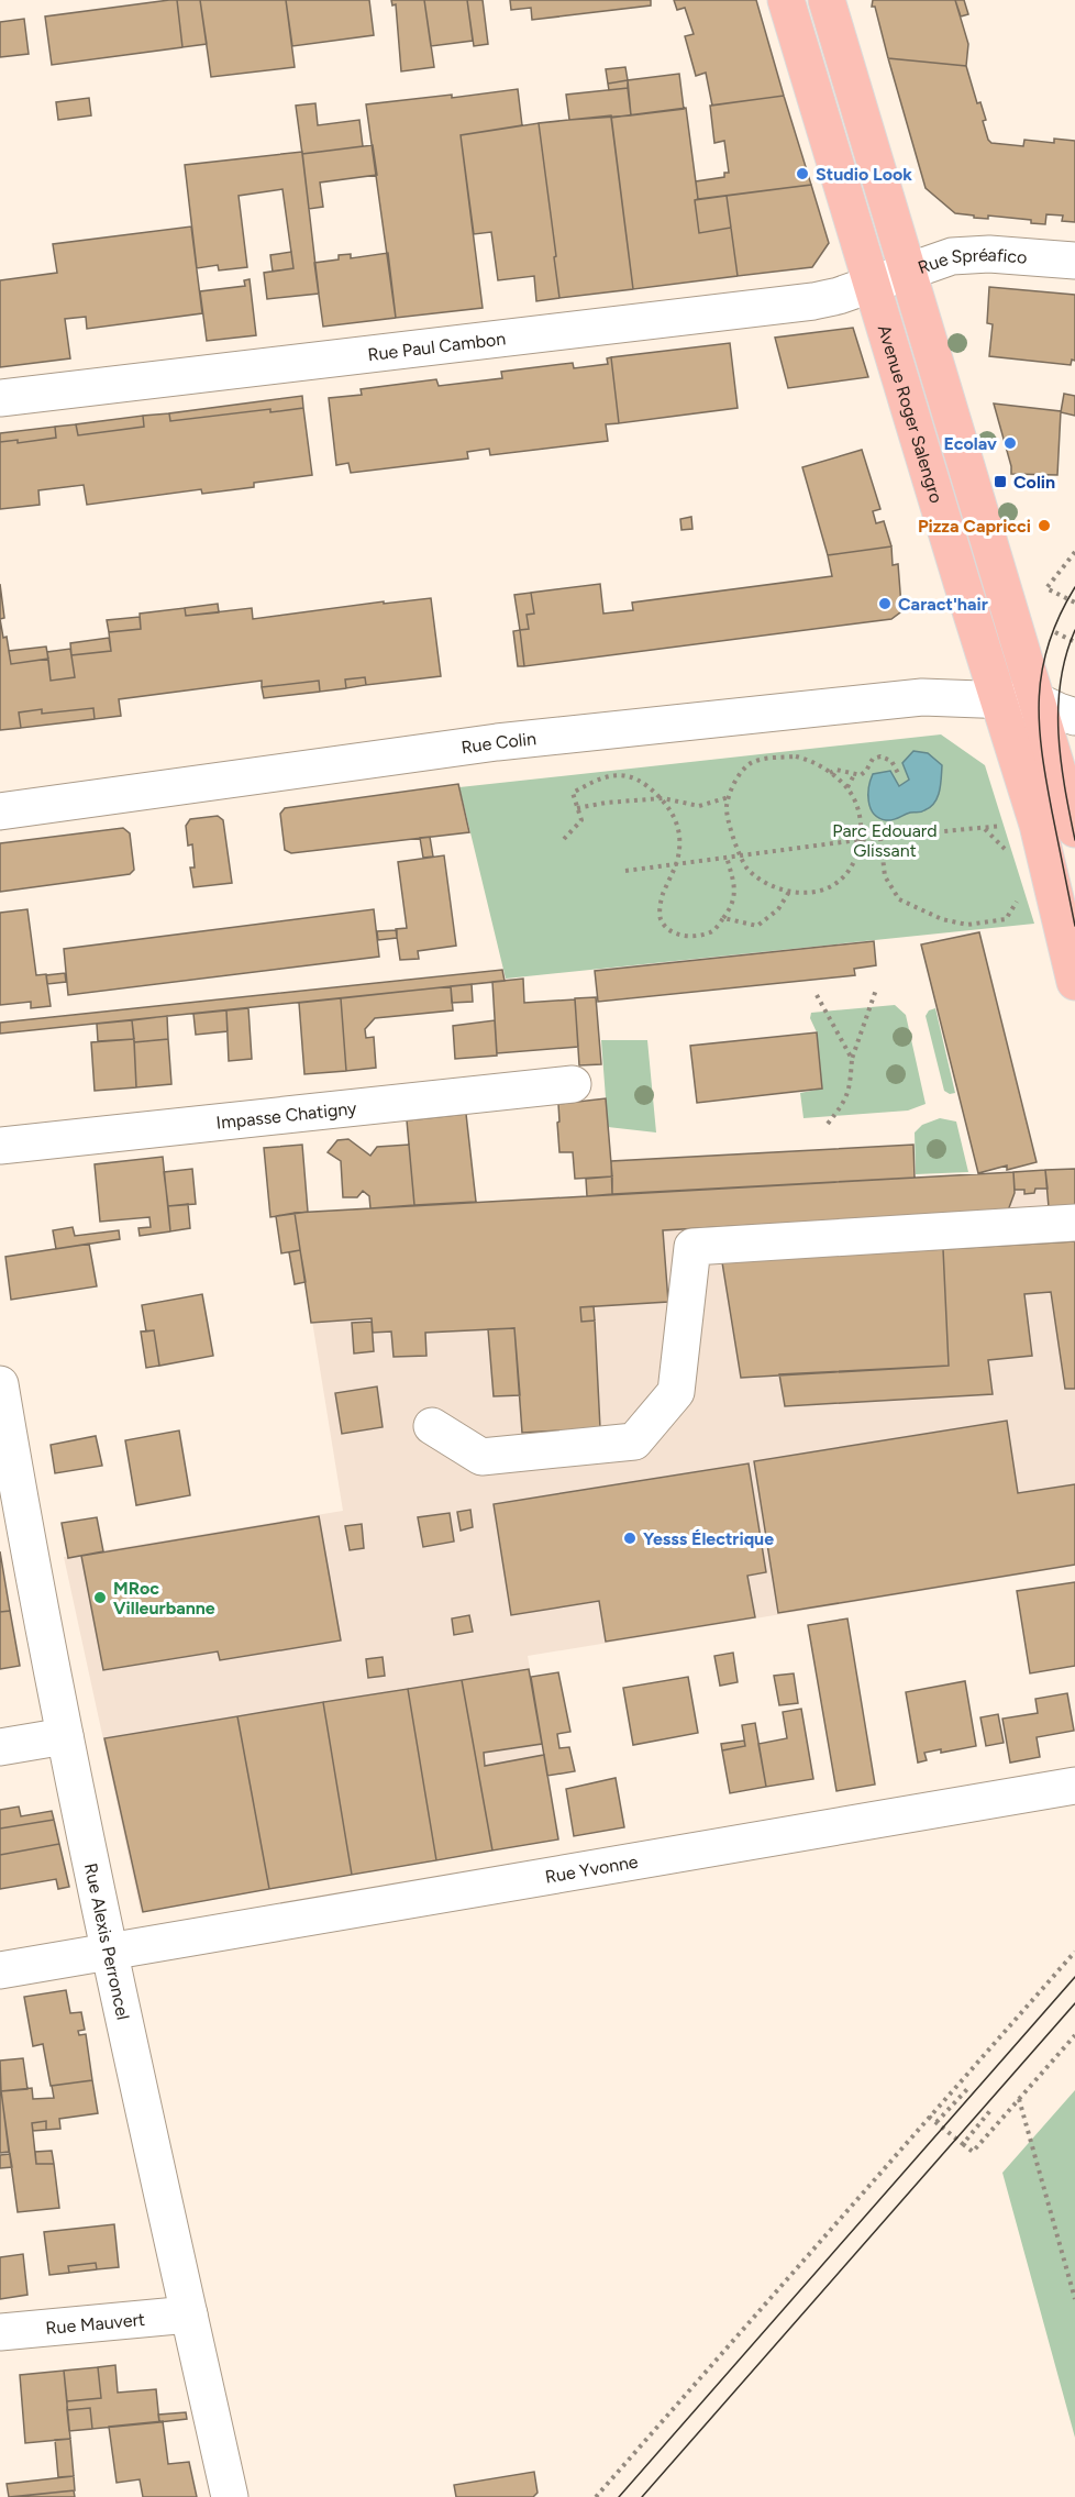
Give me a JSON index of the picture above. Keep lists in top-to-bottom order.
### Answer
{
  "streets": {
    "main road": ["Avenue Roger Salengro"],
    "street": [
      "Rue Spréafico",
      "Rue Paul Cambon",
      "Rue Colin",
      "Impasse Chatigny",
      "Rue Yvonne",
      "Rue Alexis Perroncel",
      "Rue Mauvert"
    ]
  },
  "crossings": [
    ["Rue Spréafico", "Rue Paul Cambon"],
    ["Rue Spréafico", "Avenue Roger Salengro"],
    ["Rue Paul Cambon", "Avenue Roger Salengro"],
    ["Avenue Roger Salengro", "Rue Colin"],
    ["Rue Yvonne", "Rue Alexis Perroncel"],
    ["Rue Alexis Perroncel", "Rue Mauvert"]
  ],
  "parks": ["Parc Edouard Glissant"],
  "places": {
    "other": [
      "Studio Look",
      "Ecolav",
      "Pizza Capricci",
      "Caract'hair",
      "Yesss Électrique",
      "MRoc Villeurbanne"
    ],
    "transit": ["Colin"]
  }
}
